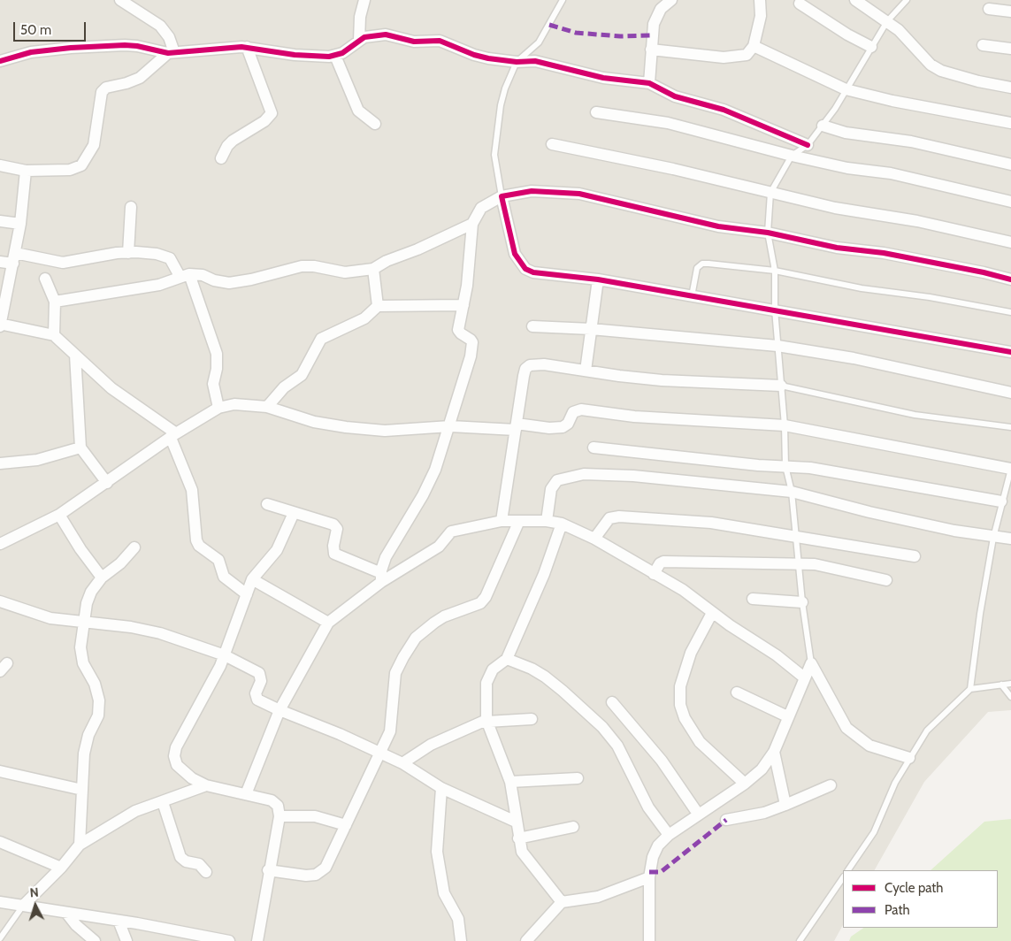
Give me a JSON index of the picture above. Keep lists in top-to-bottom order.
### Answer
{
  "legend": ["Cycle path", "Path"],
  "scale_bar": "50 m",
  "north": "top"
}
